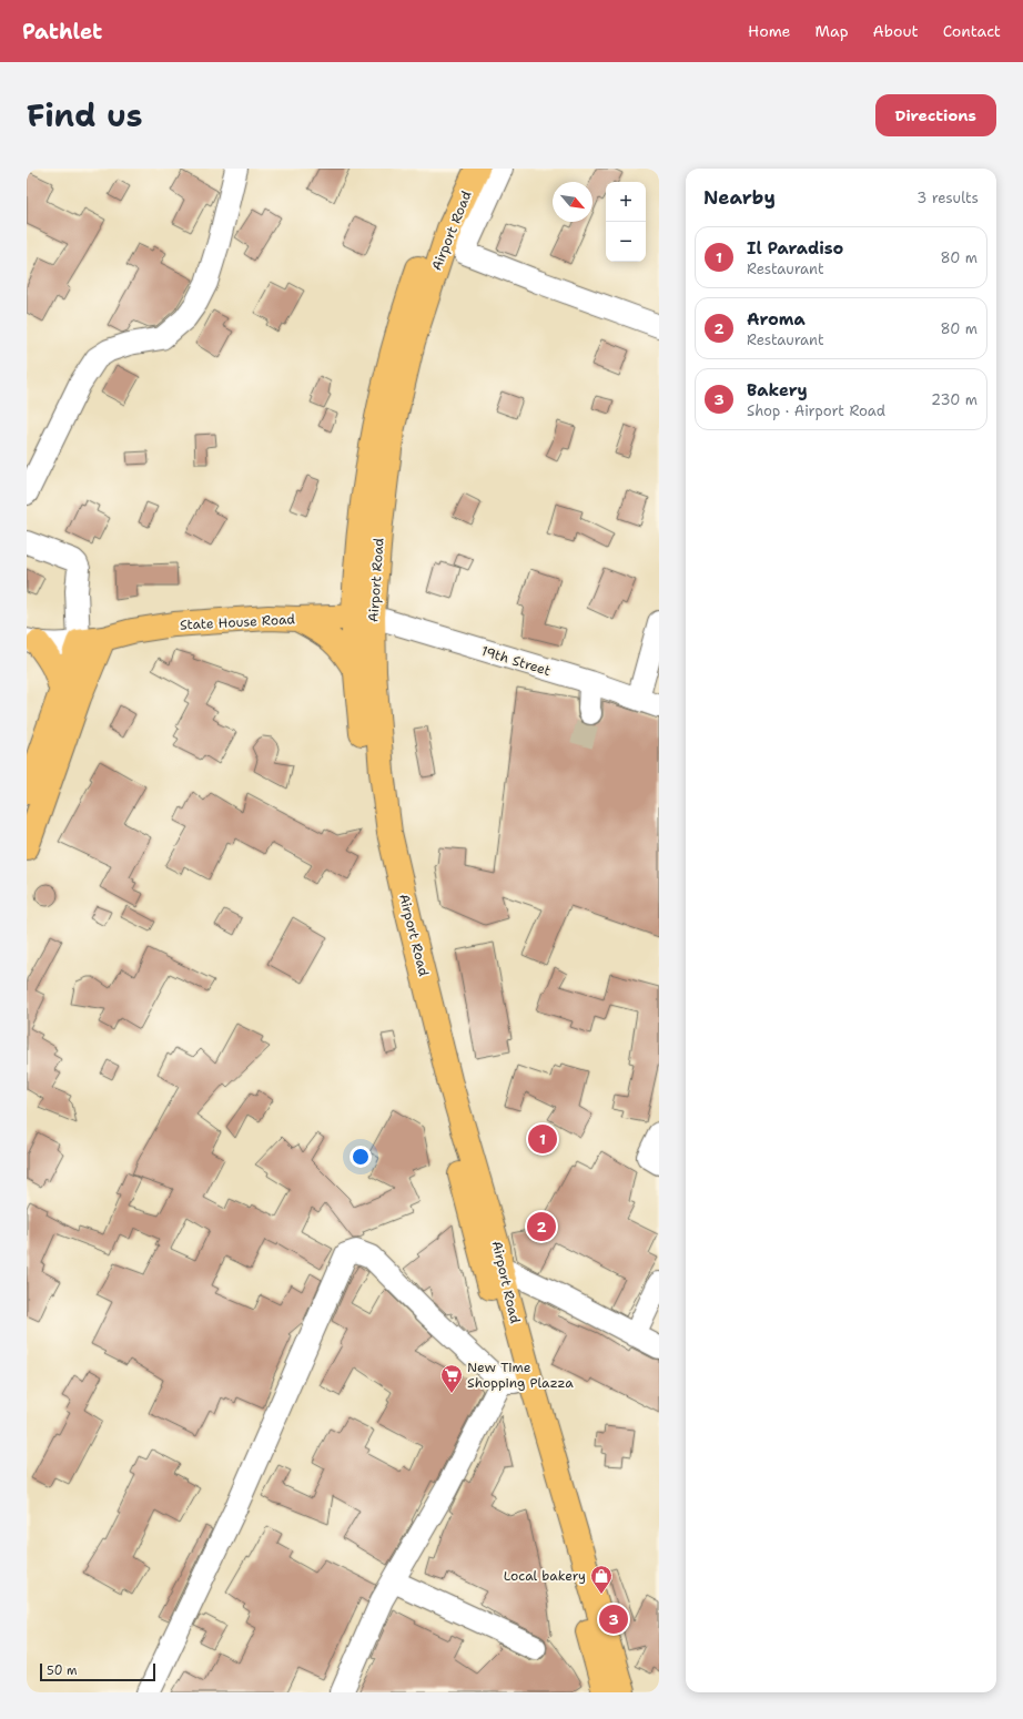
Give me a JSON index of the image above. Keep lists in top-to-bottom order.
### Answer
{
  "streets": {
    "main road": ["Airport Road", "State House Road"],
    "street": ["19th Street"]
  },
  "crossings": [
    ["Airport Road", "State House Road"],
    ["Airport Road", "19th Street"],
    ["State House Road", "19th Street"]
  ],
  "places": {
    "supermarket": ["New Time Shopping Plazza"],
    "shop": ["Local bakery"]
  },
  "scale_bar": "50 m",
  "north": "bottom right",
  "page": {
    "header": "Pathlet",
    "nav": [
      "Home",
      "Map",
      "About",
      "Contact"
    ],
    "title": "Find us",
    "buttons": "Directions",
    "heading": ["Nearby", "3 results"],
    "map_buttons": ["+", "−"],
    "list": [
      {
        "mark": "1",
        "name": "Il Paradiso",
        "note": "Restaurant",
        "value": "80 m"
      },
      {
        "mark": "2",
        "name": "Aroma",
        "note": "Restaurant",
        "value": "80 m"
      },
      {
        "mark": "3",
        "name": "Bakery",
        "note": "Shop · Airport Road",
        "value": "230 m"
      }
    ],
    "pins": ["1", "2", "3"],
    "scale": "50 m"
  }
}
